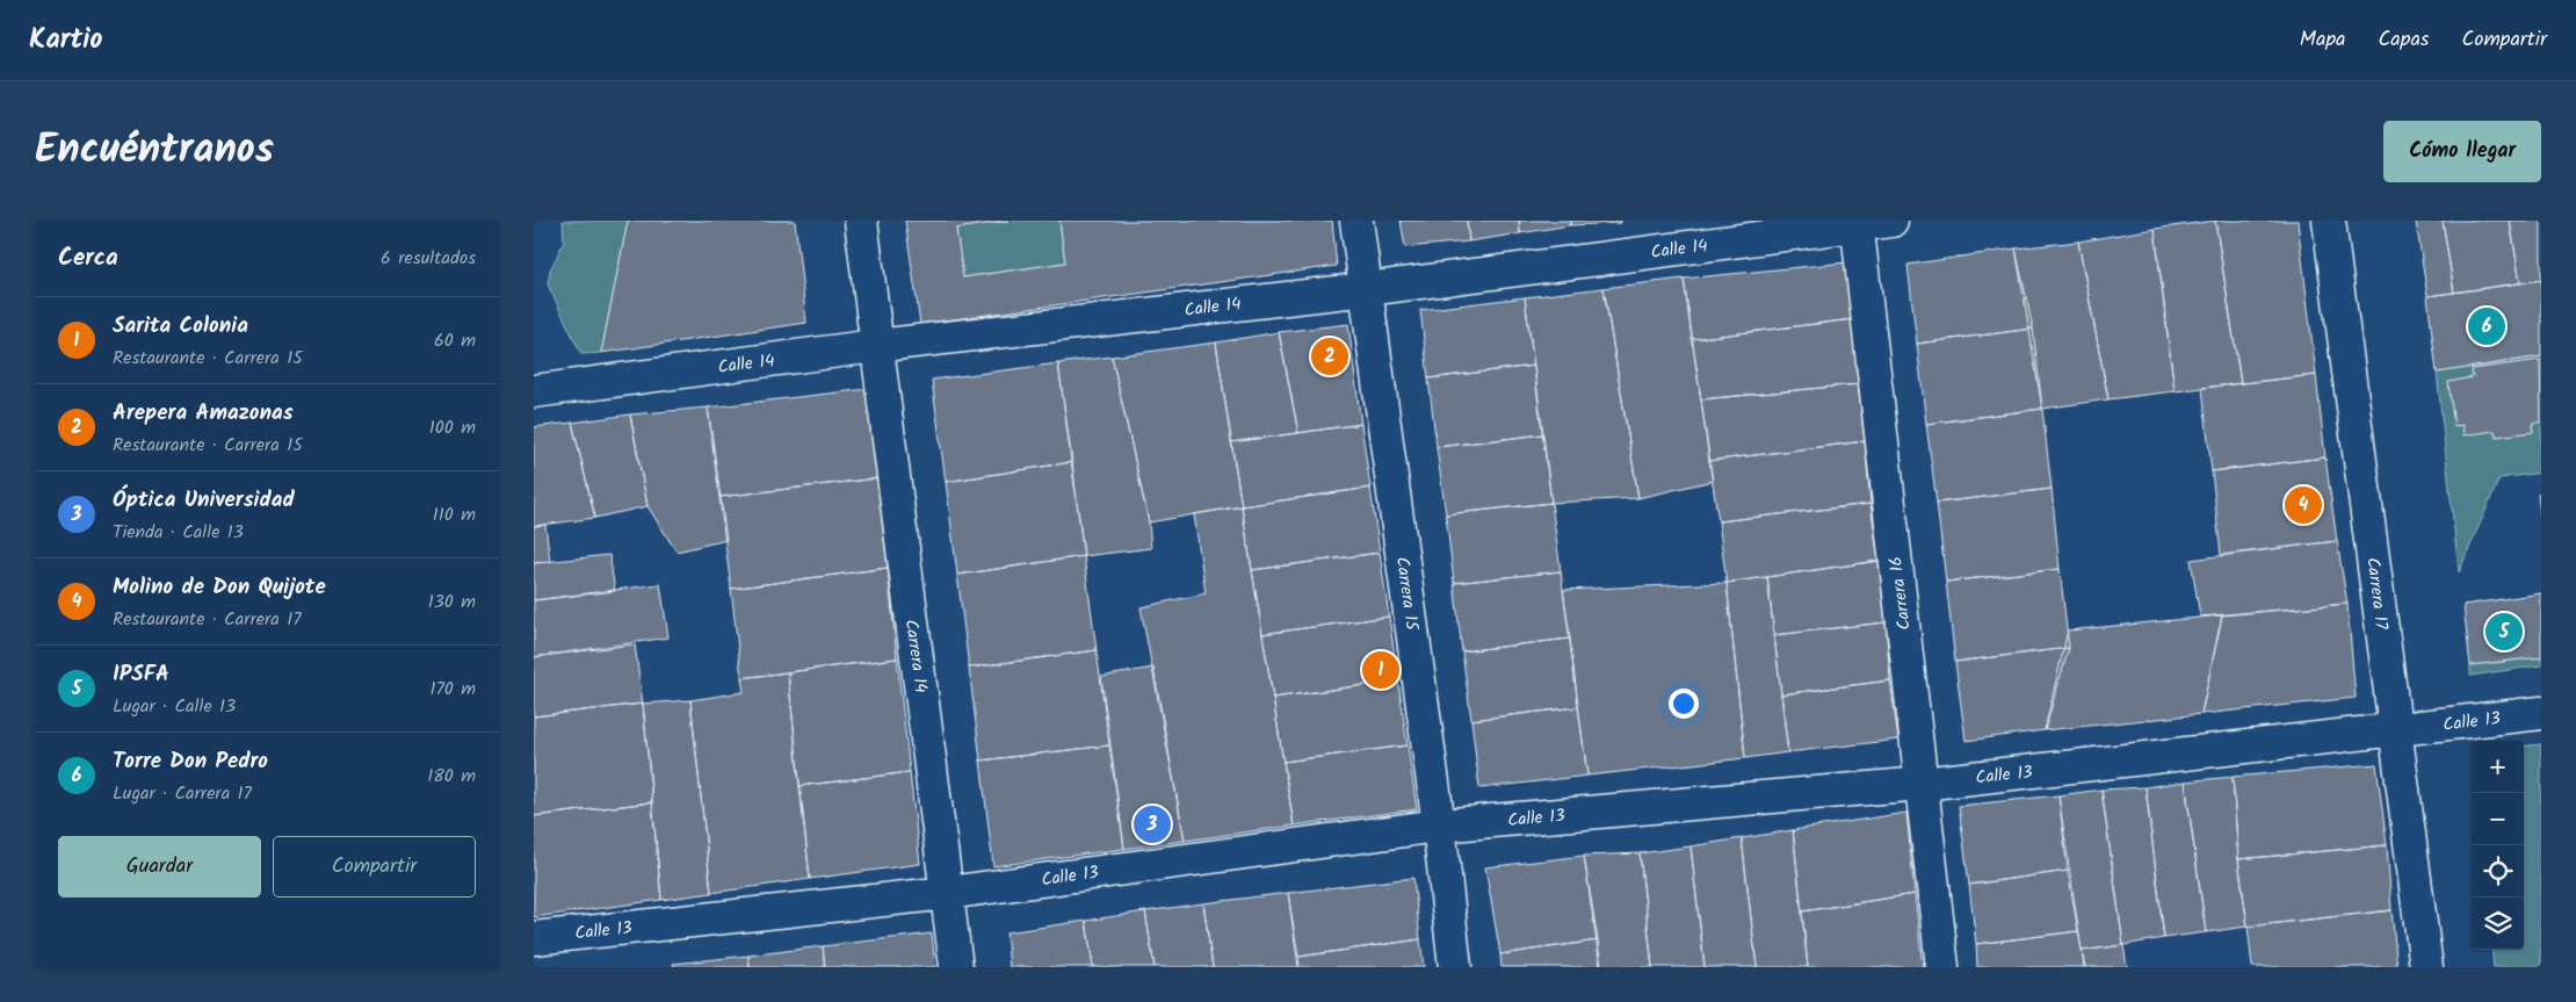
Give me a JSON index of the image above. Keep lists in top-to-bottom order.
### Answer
{
  "streets": {
    "street": [
      "Calle 14",
      "Carrera 15",
      "Carrera 16",
      "Carrera 17",
      "Carrera 14",
      "Calle 13"
    ]
  },
  "crossings": [
    ["Calle 14", "Carrera 15"],
    ["Calle 14", "Carrera 16"],
    ["Calle 14", "Carrera 14"],
    ["Carrera 15", "Calle 13"],
    ["Carrera 16", "Calle 13"],
    ["Carrera 17", "Calle 13"],
    ["Carrera 14", "Calle 13"]
  ],
  "page": {
    "header": "Kartio",
    "nav": ["Mapa", "Capas", "Compartir"],
    "title": "Encuéntranos",
    "buttons": [
      "Cómo llegar",
      ["Guardar", "Compartir"]
    ],
    "heading": ["Cerca", "6 resultados"],
    "list": [
      {
        "mark": "1",
        "name": "Sarita Colonia",
        "note": "Restaurante · Carrera 15",
        "value": "60 m"
      },
      {
        "mark": "2",
        "name": "Arepera Amazonas",
        "note": "Restaurante · Carrera 15",
        "value": "100 m"
      },
      {
        "mark": "3",
        "name": "Óptica Universidad",
        "note": "Tienda · Calle 13",
        "value": "110 m"
      },
      {
        "mark": "4",
        "name": "Molino de Don Quijote",
        "note": "Restaurante · Carrera 17",
        "value": "130 m"
      },
      {
        "mark": "5",
        "name": "IPSFA",
        "note": "Lugar · Calle 13",
        "value": "170 m"
      },
      {
        "mark": "6",
        "name": "Torre Don Pedro",
        "note": "Lugar · Carrera 17",
        "value": "180 m"
      }
    ],
    "pins": [
      "6",
      "2",
      "4",
      "5",
      "1",
      "3"
    ],
    "map_buttons": ["+", "−"]
  }
}
